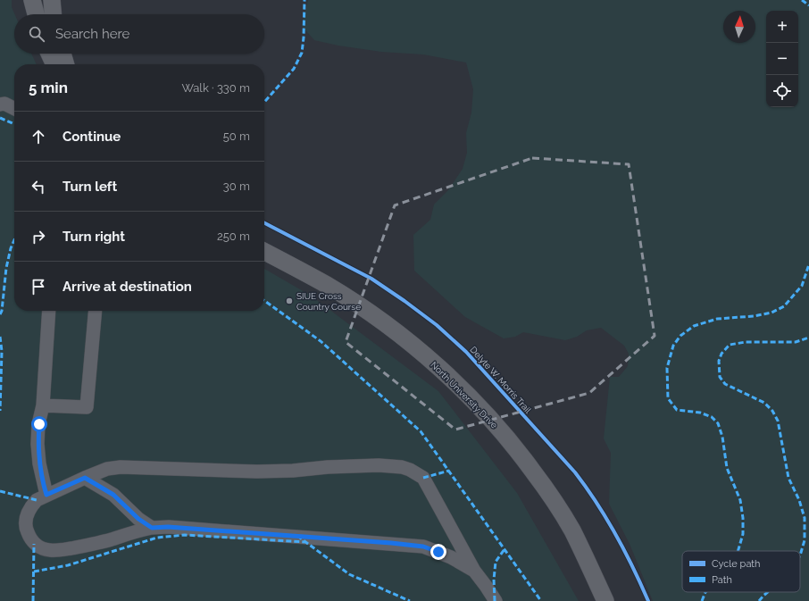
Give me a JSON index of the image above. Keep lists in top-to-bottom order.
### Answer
{
  "streets": {
    "main road": ["North University Drive"],
    "cycle path": ["Delyte W. Morris Trail"]
  },
  "places": ["SIUE Cross Country Course"],
  "legend": ["Cycle path", "Path"],
  "north": "top",
  "page": {
    "map_buttons": ["+", "−"],
    "search": "Search here",
    "heading": ["5 min", "Walk · 330 m"],
    "list": [
      ["Continue", "50 m"],
      ["Turn left", "30 m"],
      ["Turn right", "250 m"],
      "Arrive at destination"
    ]
  }
}
